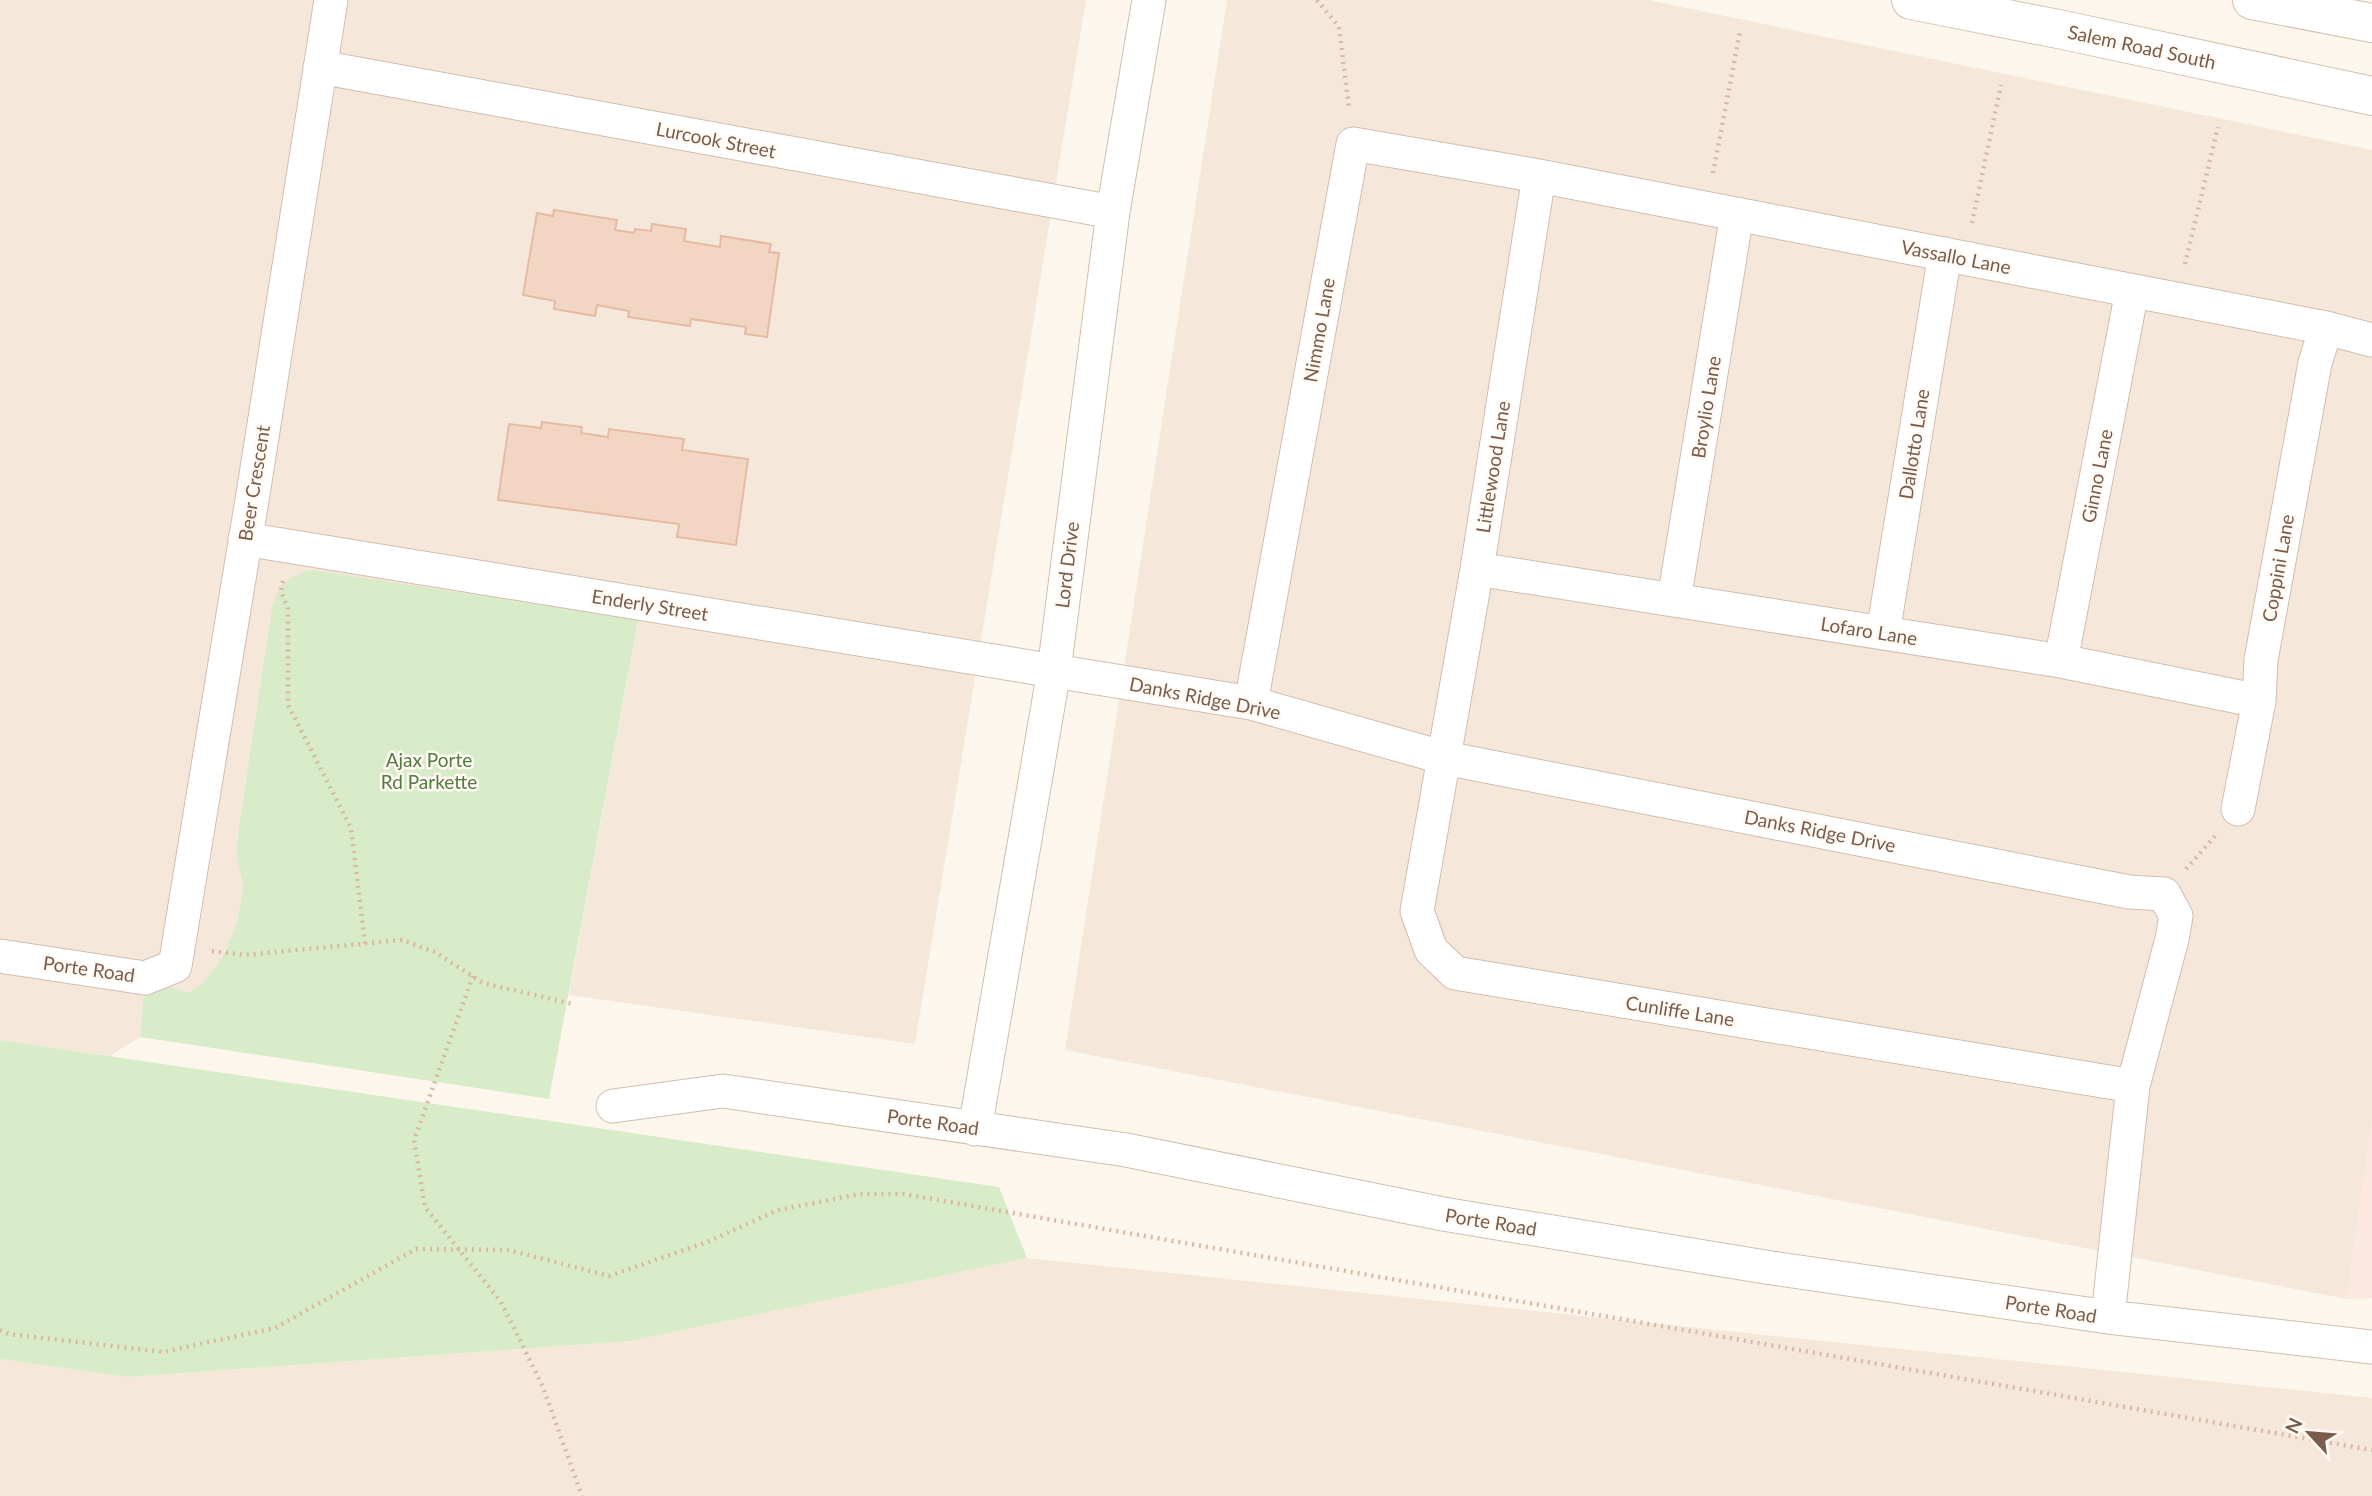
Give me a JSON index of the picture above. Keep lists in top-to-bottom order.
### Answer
{
  "streets": {
    "main road": ["Salem Road South"],
    "street": [
      "Lurcook Street",
      "Vassallo Lane",
      "Nimmo Lane",
      "Broylio Lane",
      "Dallotto Lane",
      "Littlewood Lane",
      "Ginno Lane",
      "Beer Crescent",
      "Lord Drive",
      "Coppini Lane",
      "Enderly Street",
      "Lofaro Lane",
      "Danks Ridge Drive",
      "Porte Road",
      "Cunliffe Lane"
    ]
  },
  "crossings": [
    ["Lurcook Street", "Beer Crescent"],
    ["Lurcook Street", "Lord Drive"],
    ["Vassallo Lane", "Broylio Lane"],
    ["Vassallo Lane", "Dallotto Lane"],
    ["Vassallo Lane", "Littlewood Lane"],
    ["Vassallo Lane", "Ginno Lane"],
    ["Vassallo Lane", "Coppini Lane"],
    ["Nimmo Lane", "Danks Ridge Drive"],
    ["Broylio Lane", "Lofaro Lane"],
    ["Dallotto Lane", "Lofaro Lane"],
    ["Littlewood Lane", "Lofaro Lane"],
    ["Littlewood Lane", "Danks Ridge Drive"],
    ["Littlewood Lane", "Cunliffe Lane"],
    ["Ginno Lane", "Lofaro Lane"],
    ["Beer Crescent", "Enderly Street"],
    ["Beer Crescent", "Porte Road"],
    ["Lord Drive", "Enderly Street"],
    ["Lord Drive", "Danks Ridge Drive"],
    ["Lord Drive", "Porte Road"],
    ["Coppini Lane", "Lofaro Lane"],
    ["Enderly Street", "Danks Ridge Drive"],
    ["Danks Ridge Drive", "Cunliffe Lane"]
  ],
  "parks": ["Ajax Porte Rd Parkette"],
  "north": "top left"
}
